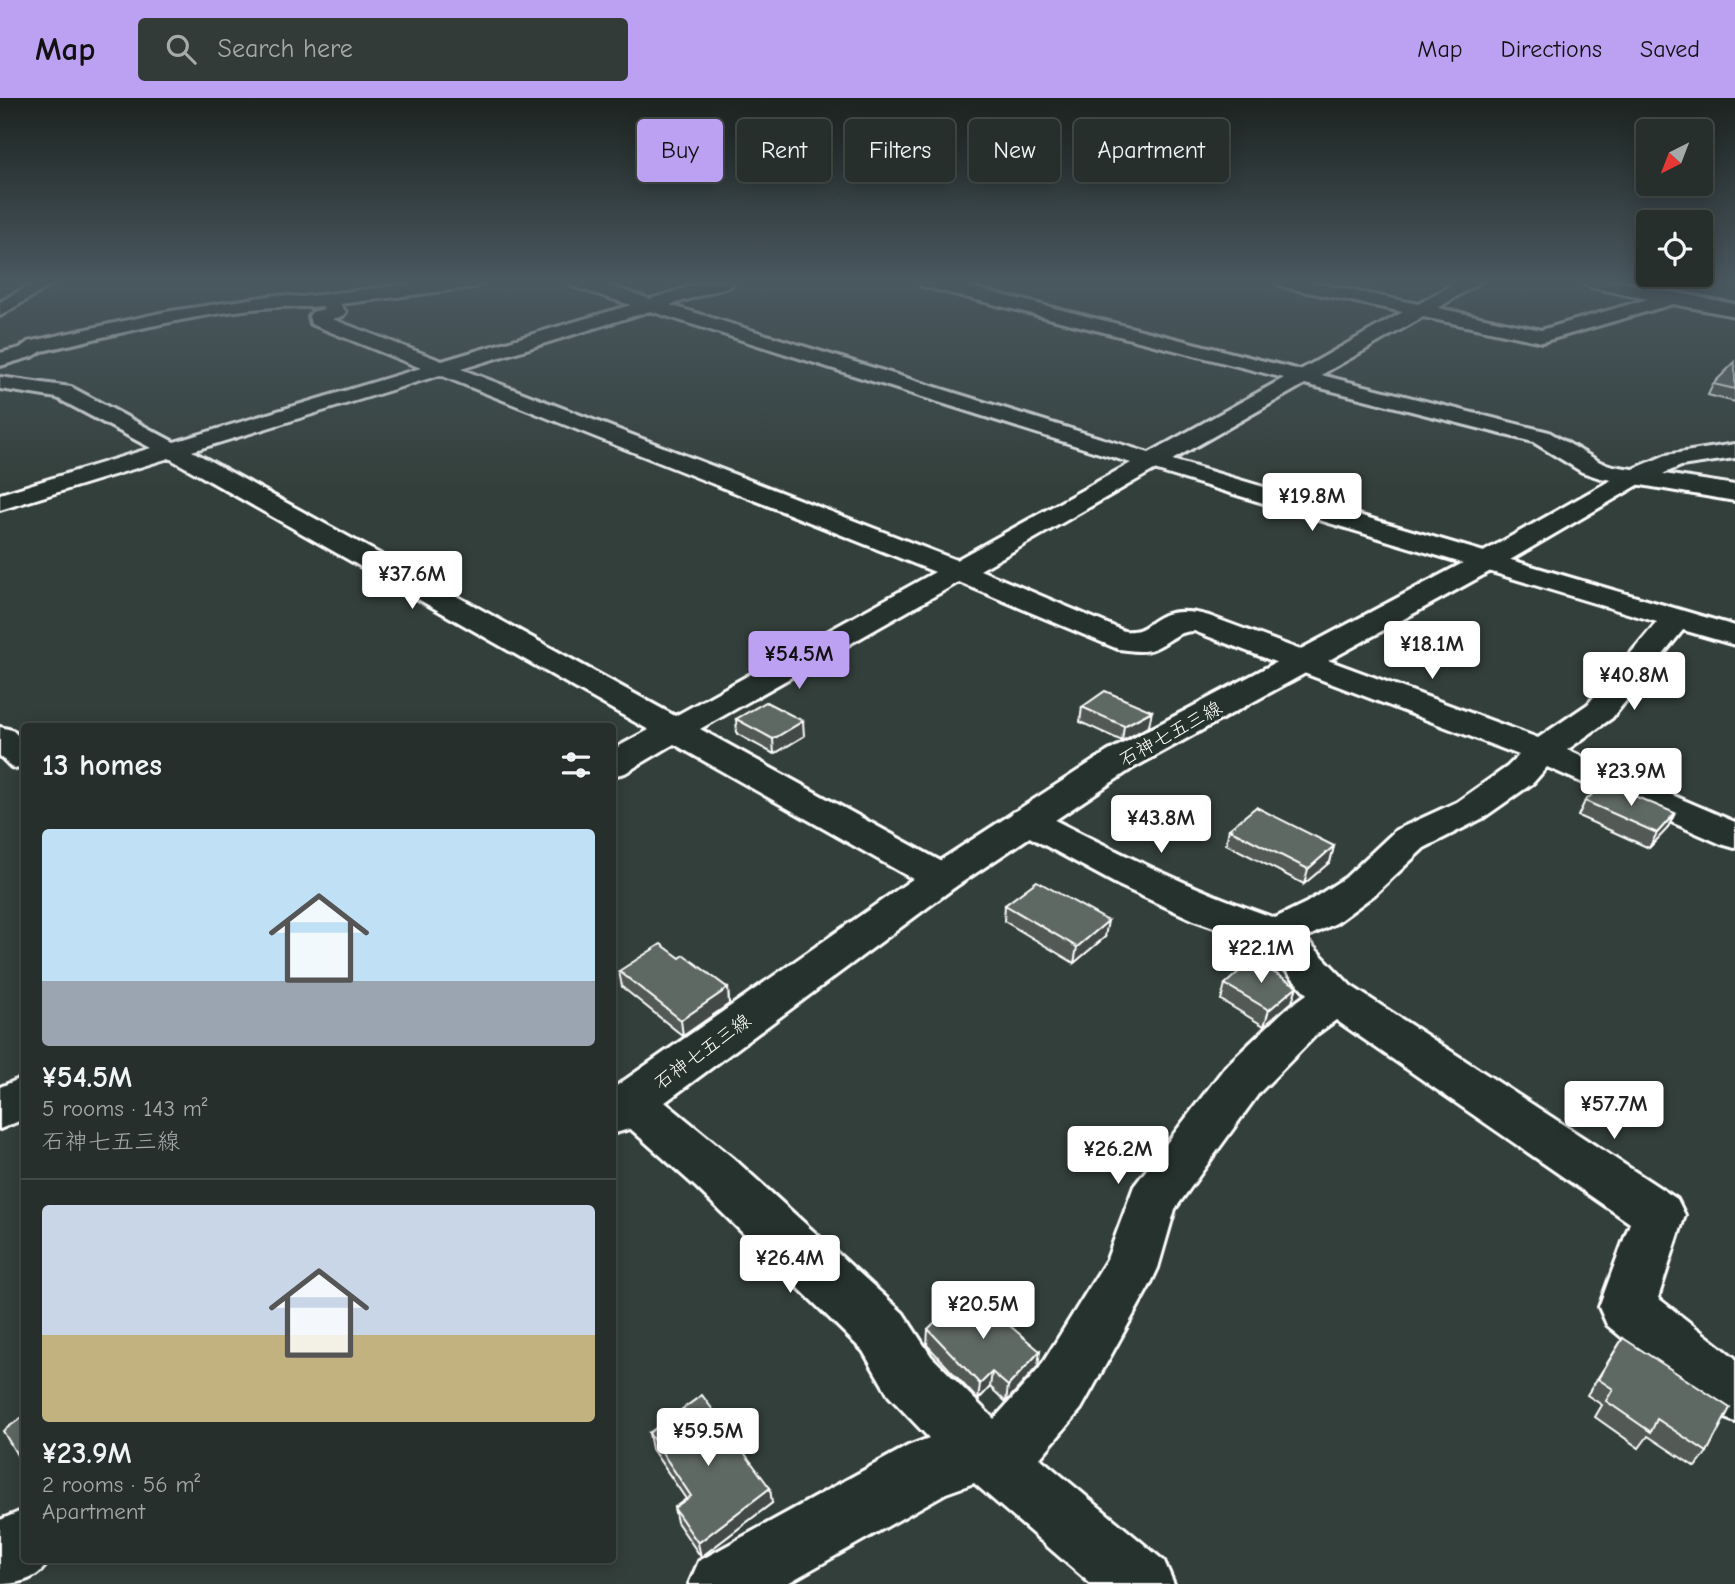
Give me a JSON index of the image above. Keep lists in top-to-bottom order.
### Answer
{
  "streets": {
    "street": ["石神七五三線"]
  },
  "north": "bottom left",
  "page": {
    "header": "Map",
    "search": "Search here",
    "nav": ["Map", "Directions", "Saved"],
    "chip": [
      "Buy",
      "Rent",
      "Filters",
      "New",
      "Apartment"
    ],
    "price": [
      "¥19.8M",
      "¥37.6M",
      "¥18.1M",
      "¥54.5M",
      "¥40.8M",
      "¥23.9M",
      "¥43.8M",
      "¥22.1M",
      "¥57.7M",
      "¥26.2M",
      "¥26.4M",
      "¥20.5M",
      "¥59.5M"
    ],
    "heading": "13 homes",
    "list": [
      {
        "name": "¥54.5M",
        "note": "5 rooms · 143 m² · 石神七五三線"
      },
      {
        "name": "¥23.9M",
        "note": "2 rooms · 56 m² · Apartment"
      }
    ]
  }
}
